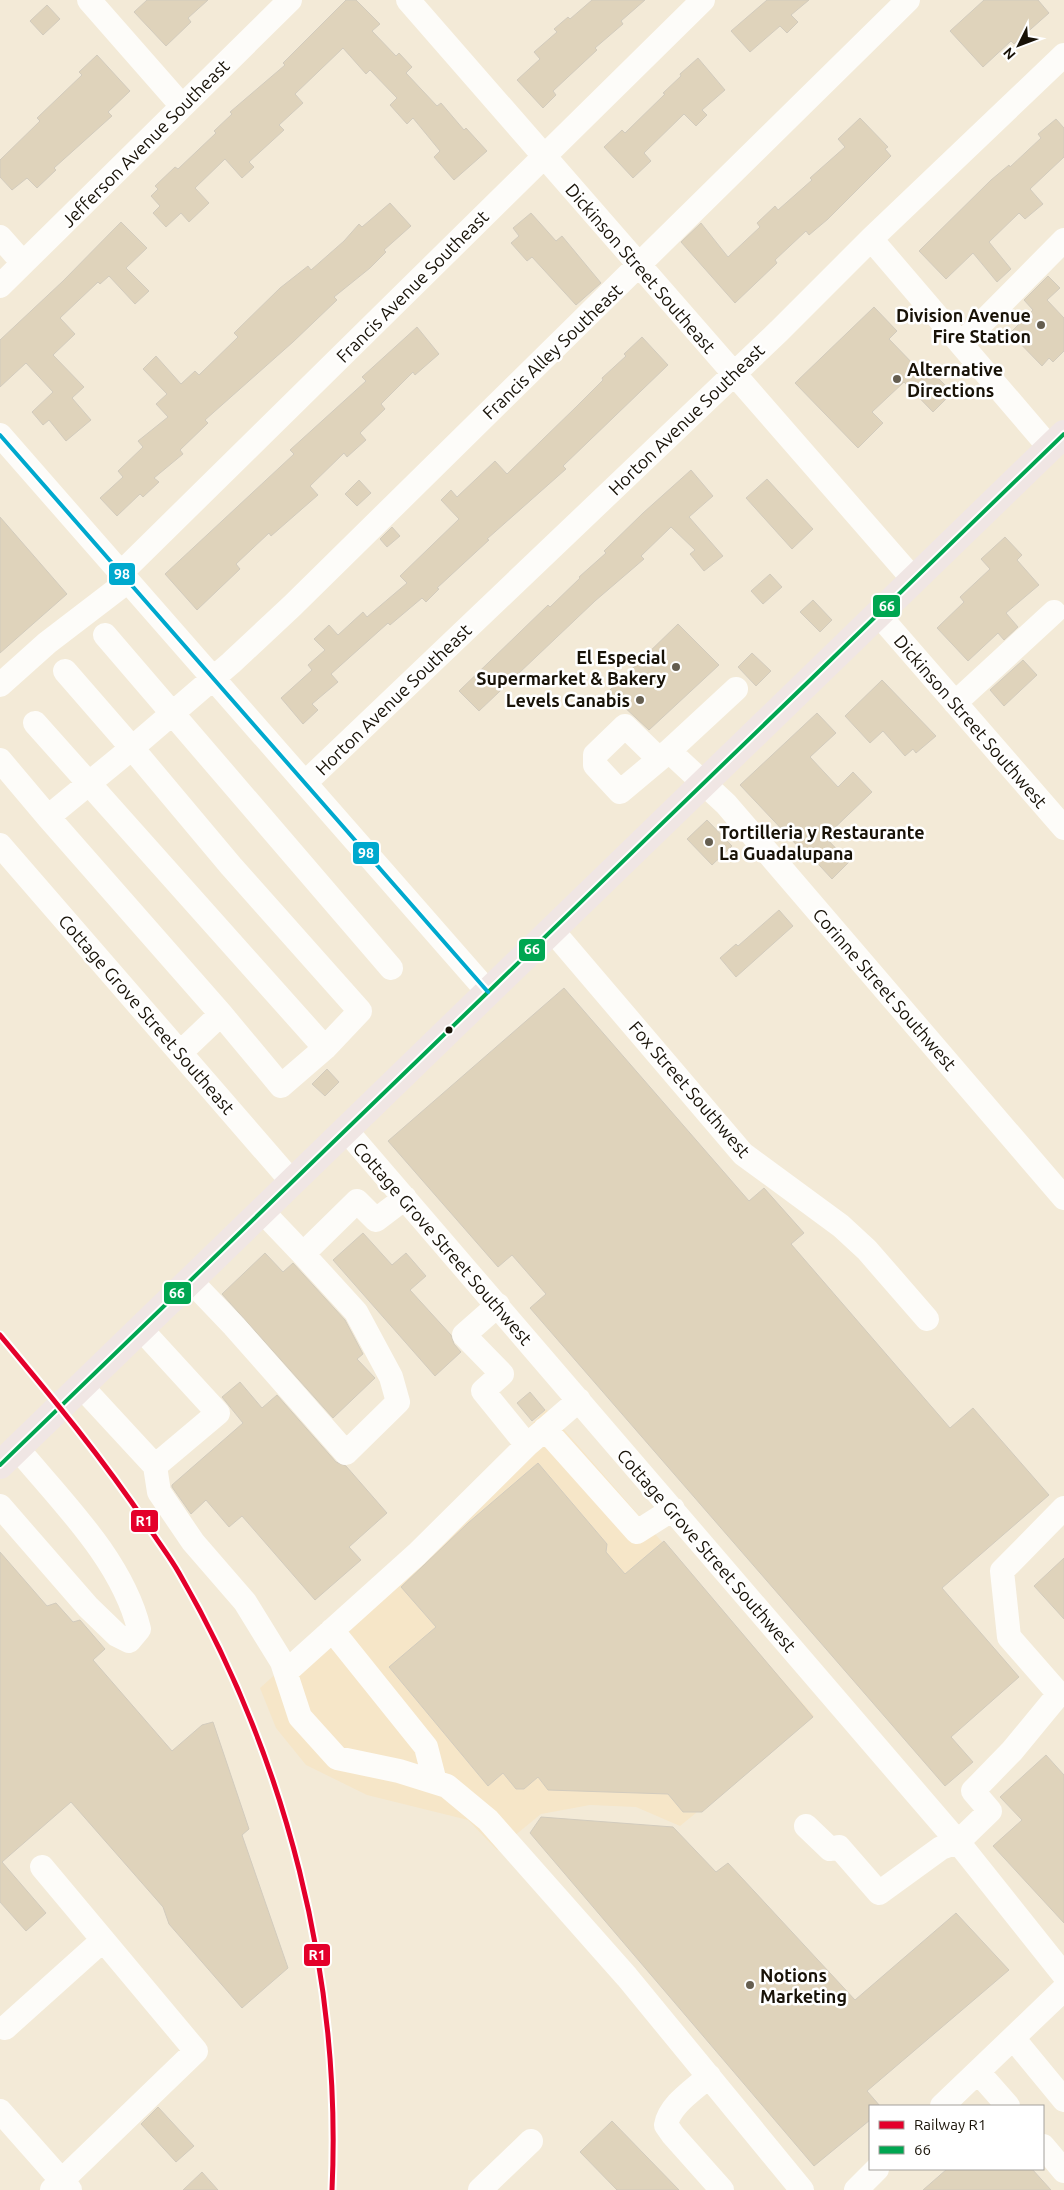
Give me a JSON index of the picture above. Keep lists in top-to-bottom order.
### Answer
{
  "streets": {
    "street": [
      "Jefferson Avenue Southeast",
      "Dickinson Street Southeast",
      "Francis Avenue Southeast",
      "Francis Alley Southeast",
      "Horton Avenue Southeast",
      "Dickinson Street Southwest",
      "Corinne Street Southwest",
      "Cottage Grove Street Southeast",
      "Fox Street Southwest",
      "Cottage Grove Street Southwest"
    ]
  },
  "crossings": [
    ["Dickinson Street Southeast", "Francis Avenue Southeast"],
    ["Dickinson Street Southeast", "Francis Alley Southeast"],
    ["Dickinson Street Southeast", "Horton Avenue Southeast"]
  ],
  "places": [
    "Division Avenue Fire Station",
    "Alternative Directions",
    "El Especial Supermarket & Bakery",
    "Levels Canabis",
    "Tortilleria y Restaurante La Guadalupana",
    "Notions Marketing"
  ],
  "lines": ["transit line 66", "transit line 98", "rail line R1"],
  "legend": ["Railway R1", "66"],
  "north": "bottom left"
}
